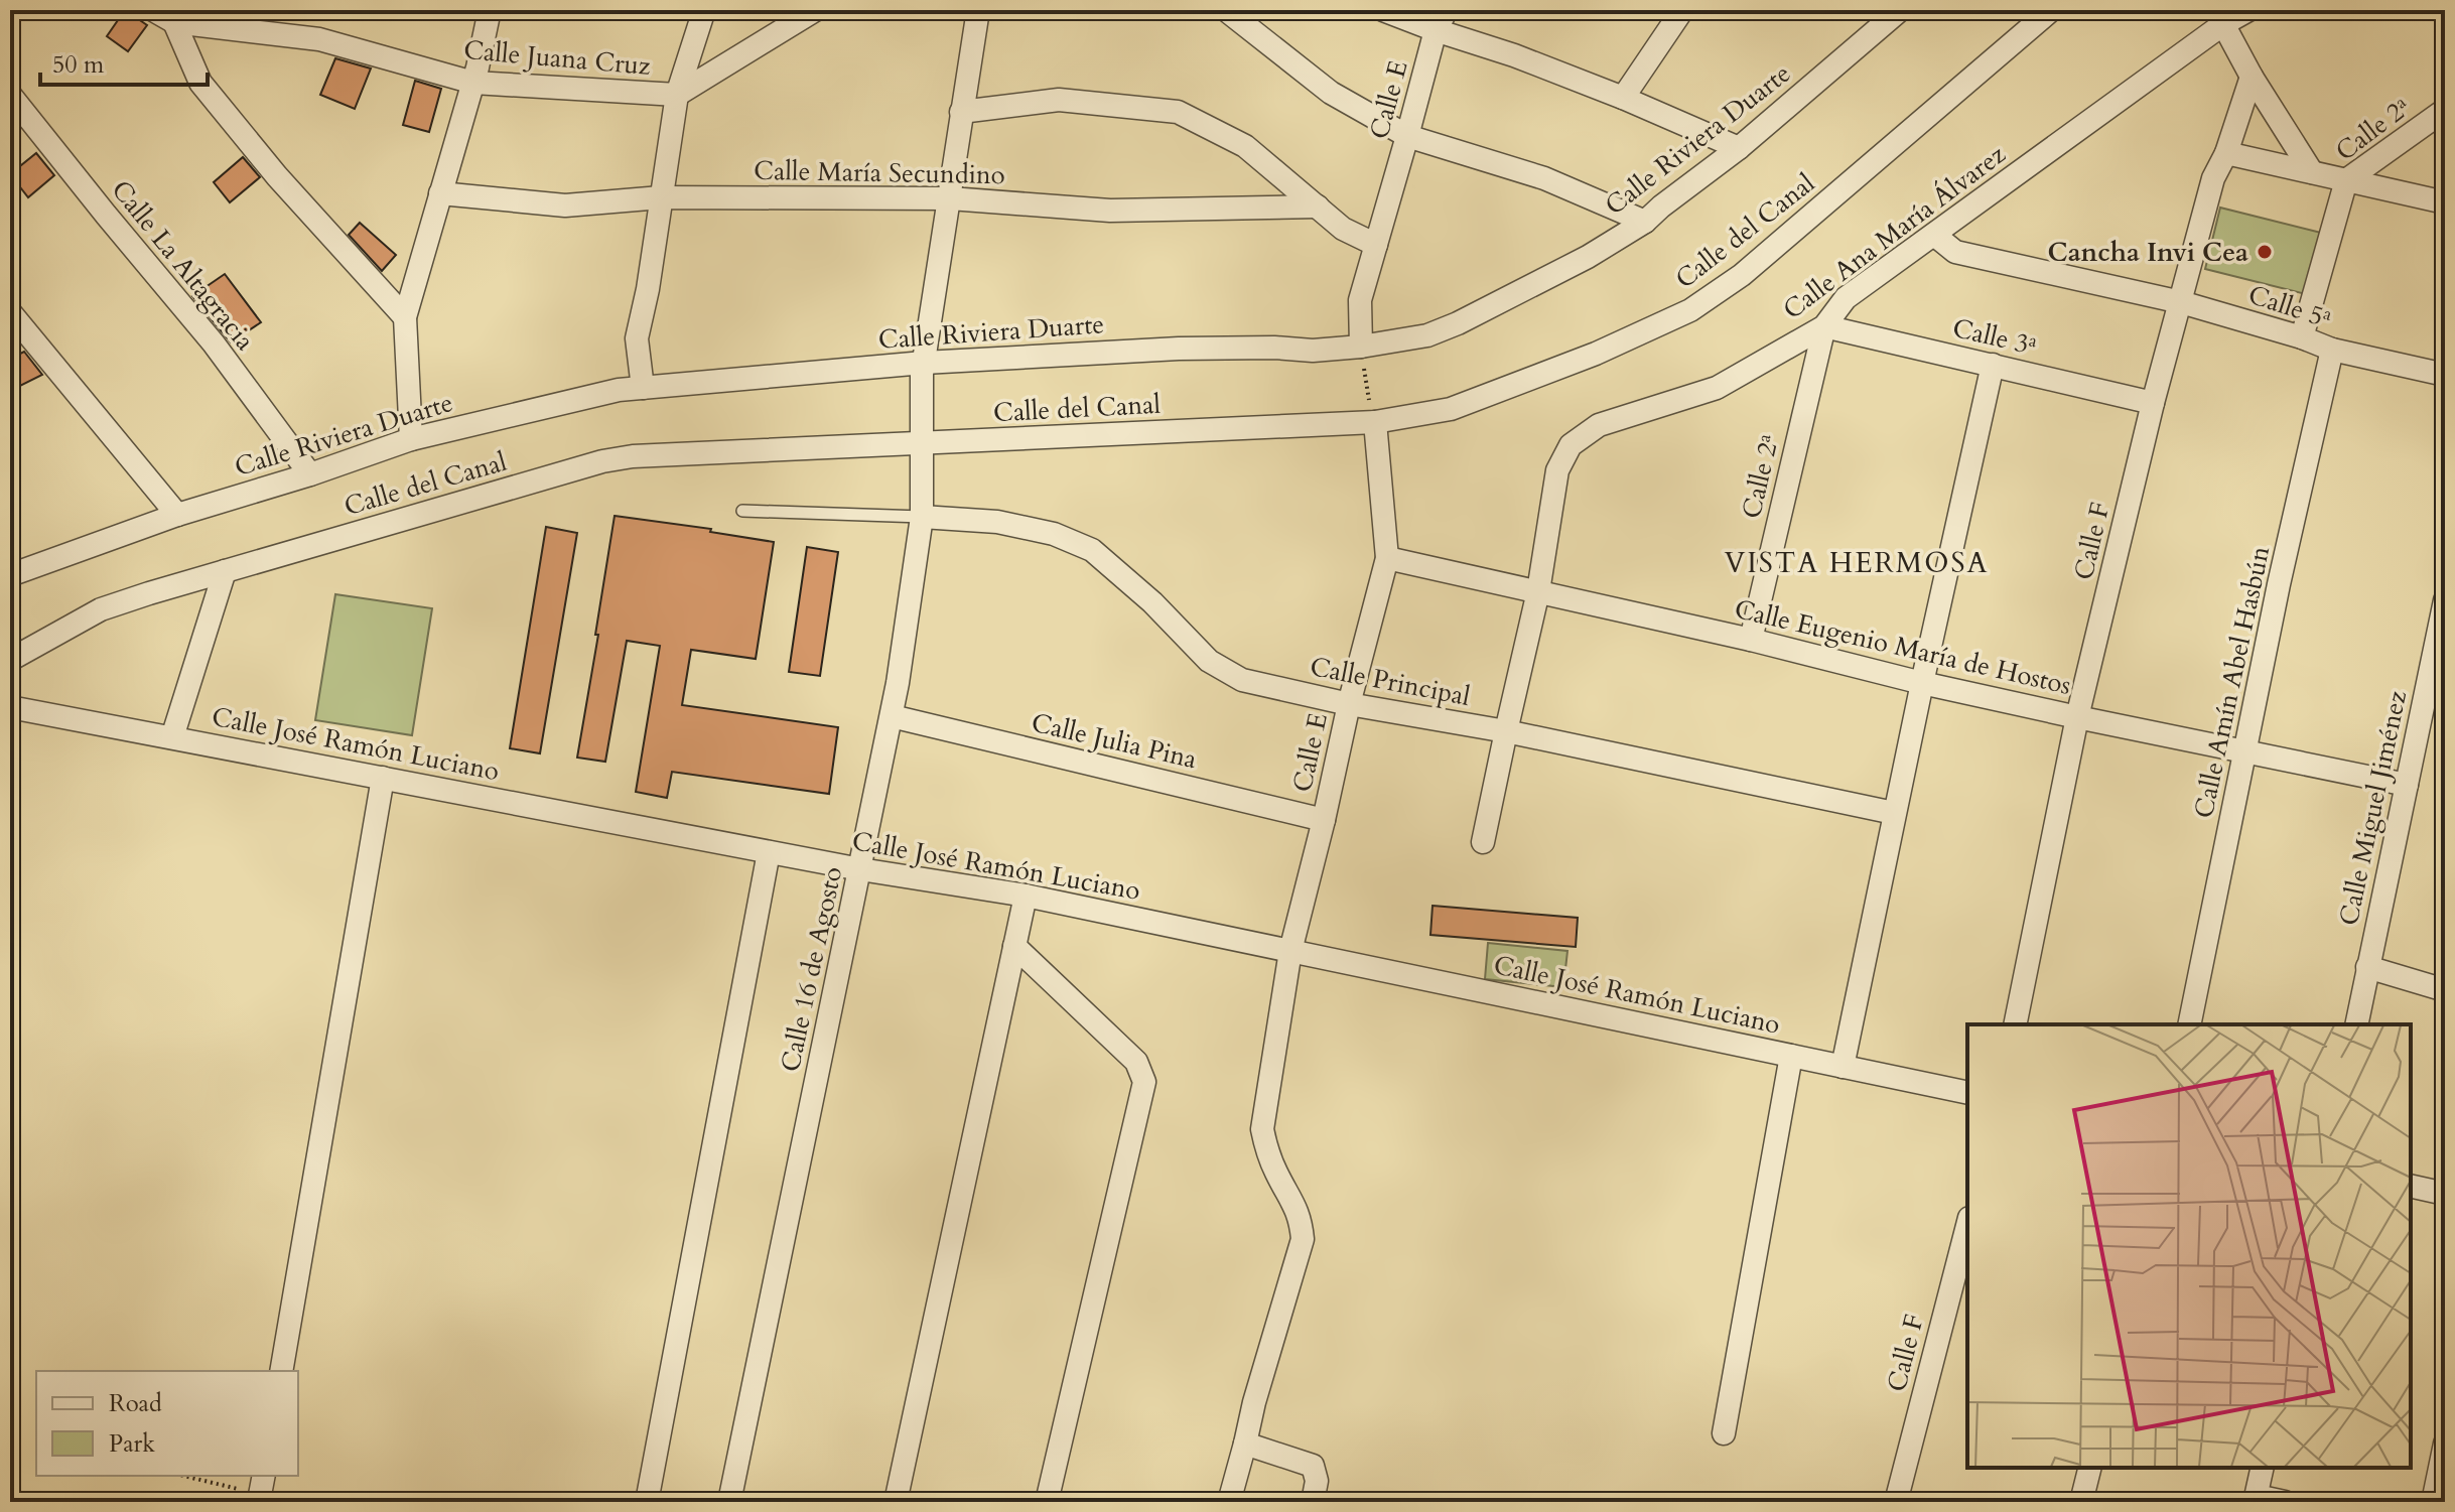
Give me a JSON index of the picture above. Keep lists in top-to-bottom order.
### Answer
{
  "streets": {
    "street": [
      "Calle Juana Cruz",
      "Calle E",
      "Calle 2ª",
      "Calle Riviera Duarte",
      "Calle María Secundino",
      "Calle del Canal",
      "Calle Ana María Álvarez",
      "Calle La Altagracia",
      "Calle 5ª",
      "Calle 3ª",
      "Calle F",
      "Calle Eugenio María de Hostos",
      "Calle Principal",
      "Calle Amín Abel Hasbún",
      "Calle Julia Pina",
      "Calle José Ramón Luciano",
      "Calle Miguel Jiménez",
      "Calle 16 de Agosto"
    ]
  },
  "crossings": [
    ["Calle E", "Calle Riviera Duarte"],
    ["Calle E", "Calle del Canal"],
    ["Calle E", "Calle Eugenio María de Hostos"],
    ["Calle E", "Calle Principal"],
    ["Calle E", "Calle Julia Pina"],
    ["Calle E", "Calle José Ramón Luciano"],
    ["Calle 2ª", "Calle Ana María Álvarez"],
    ["Calle 2ª", "Calle 5ª"],
    ["Calle 2ª", "Calle 3ª"],
    ["Calle 2ª", "Calle Eugenio María de Hostos"],
    ["Calle Riviera Duarte", "Calle La Altagracia"],
    ["Calle Riviera Duarte", "Calle 16 de Agosto"],
    ["Calle María Secundino", "Calle 16 de Agosto"],
    ["Calle del Canal", "Calle 16 de Agosto"],
    ["Calle Ana María Álvarez", "Calle 5ª"],
    ["Calle Ana María Álvarez", "Calle 3ª"],
    ["Calle Ana María Álvarez", "Calle Eugenio María de Hostos"],
    ["Calle Ana María Álvarez", "Calle Principal"],
    ["Calle 5ª", "Calle F"],
    ["Calle 5ª", "Calle Amín Abel Hasbún"],
    ["Calle 3ª", "Calle F"],
    ["Calle F", "Calle Eugenio María de Hostos"],
    ["Calle Eugenio María de Hostos", "Calle Amín Abel Hasbún"],
    ["Calle Eugenio María de Hostos", "Calle Miguel Jiménez"],
    ["Calle Principal", "Calle 16 de Agosto"],
    ["Calle Julia Pina", "Calle 16 de Agosto"],
    ["Calle José Ramón Luciano", "Calle 16 de Agosto"]
  ],
  "districts": ["VISTA HERMOSA"],
  "places": ["Cancha Invi Cea"],
  "legend": ["Road", "Park"],
  "scale_bar": "50 m"
}
